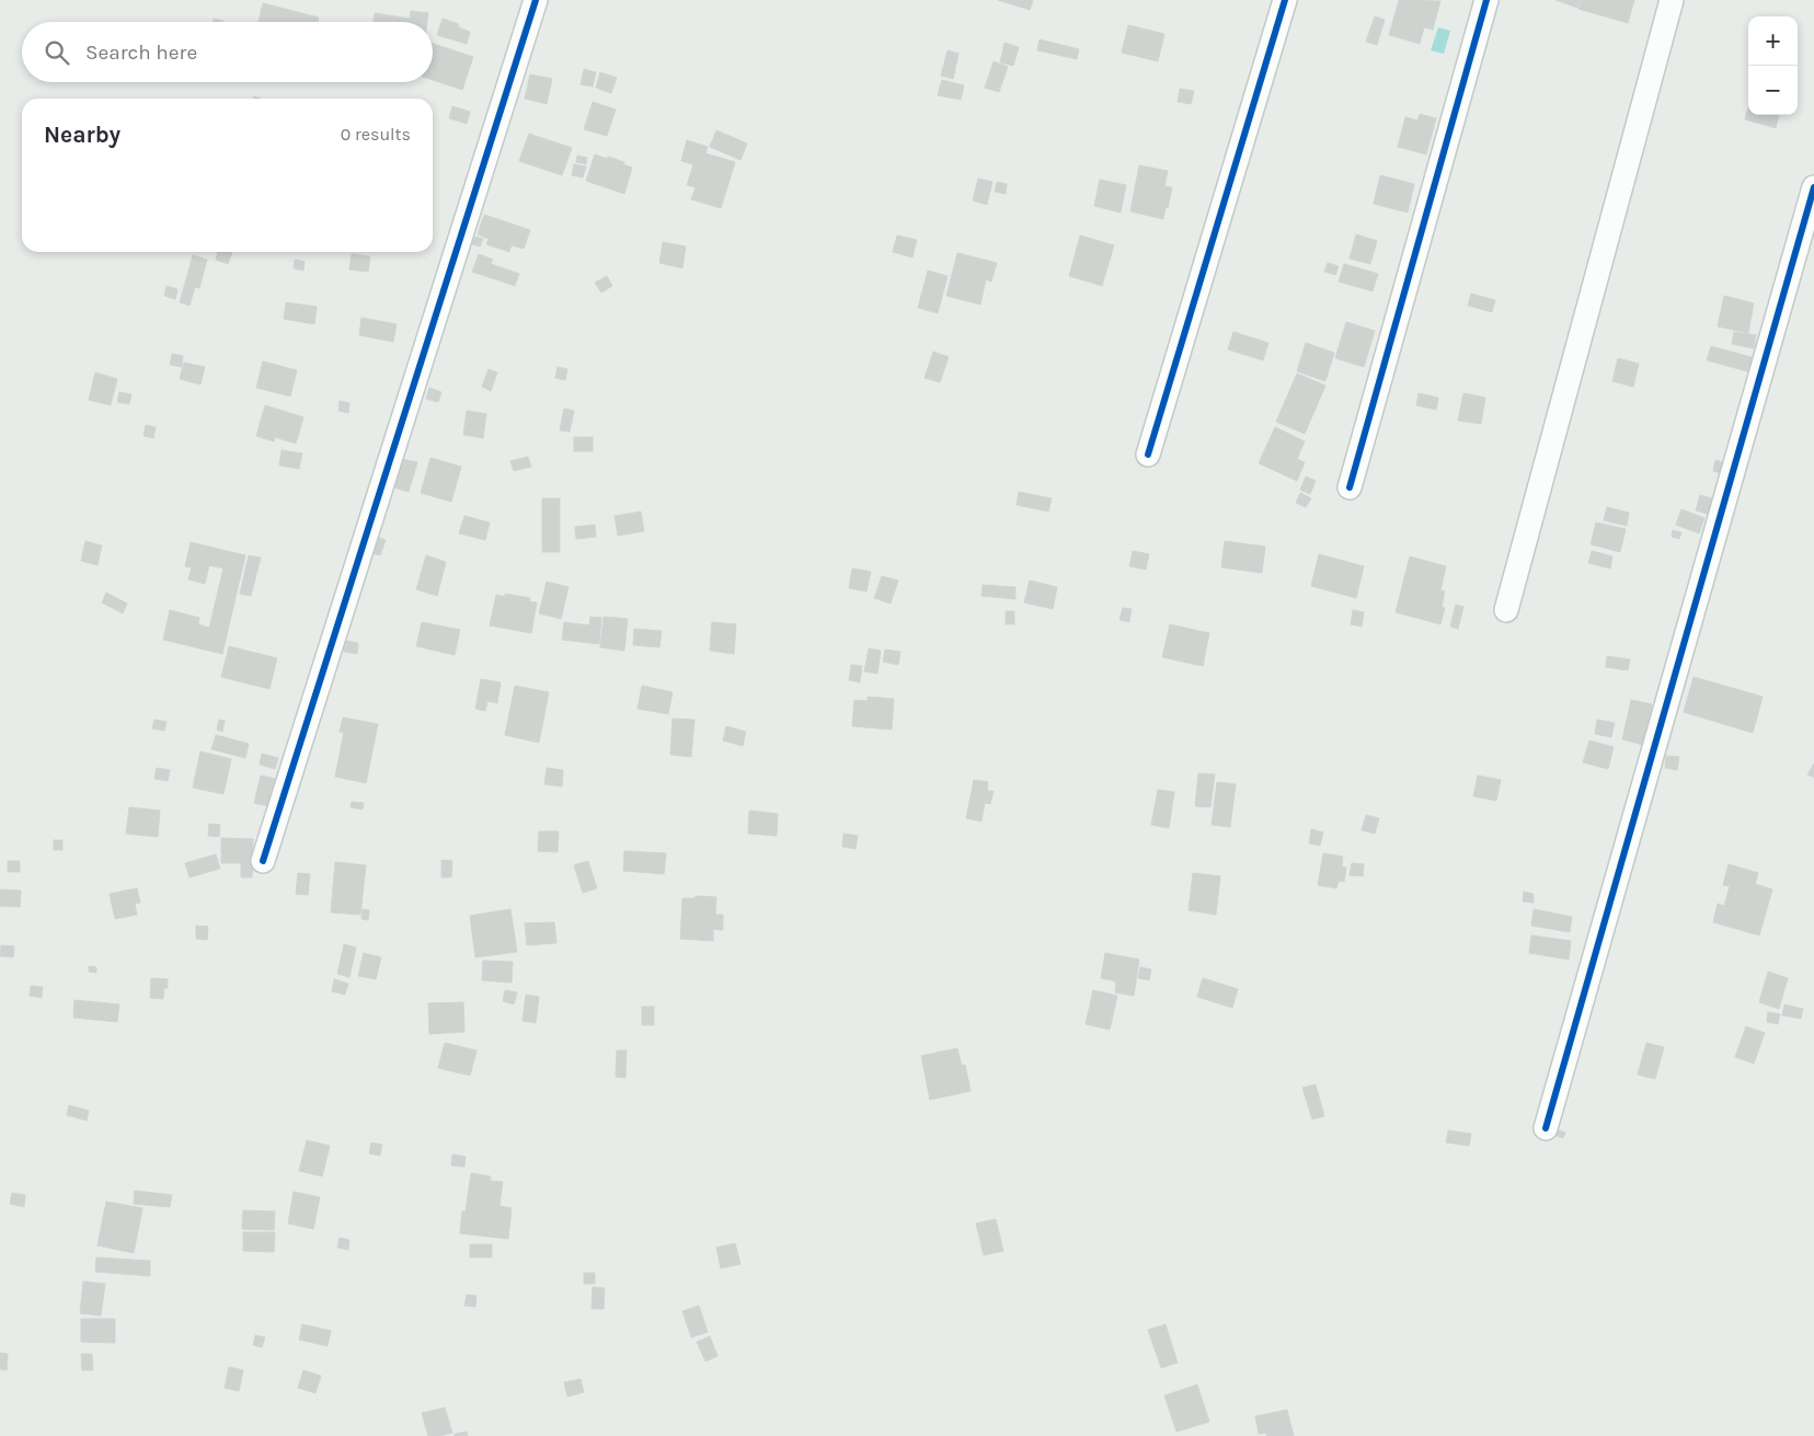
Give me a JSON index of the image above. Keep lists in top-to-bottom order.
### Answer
{
  "page": {
    "map_buttons": ["+", "−"],
    "search": "Search here",
    "heading": ["Nearby", "0 results"]
  }
}
